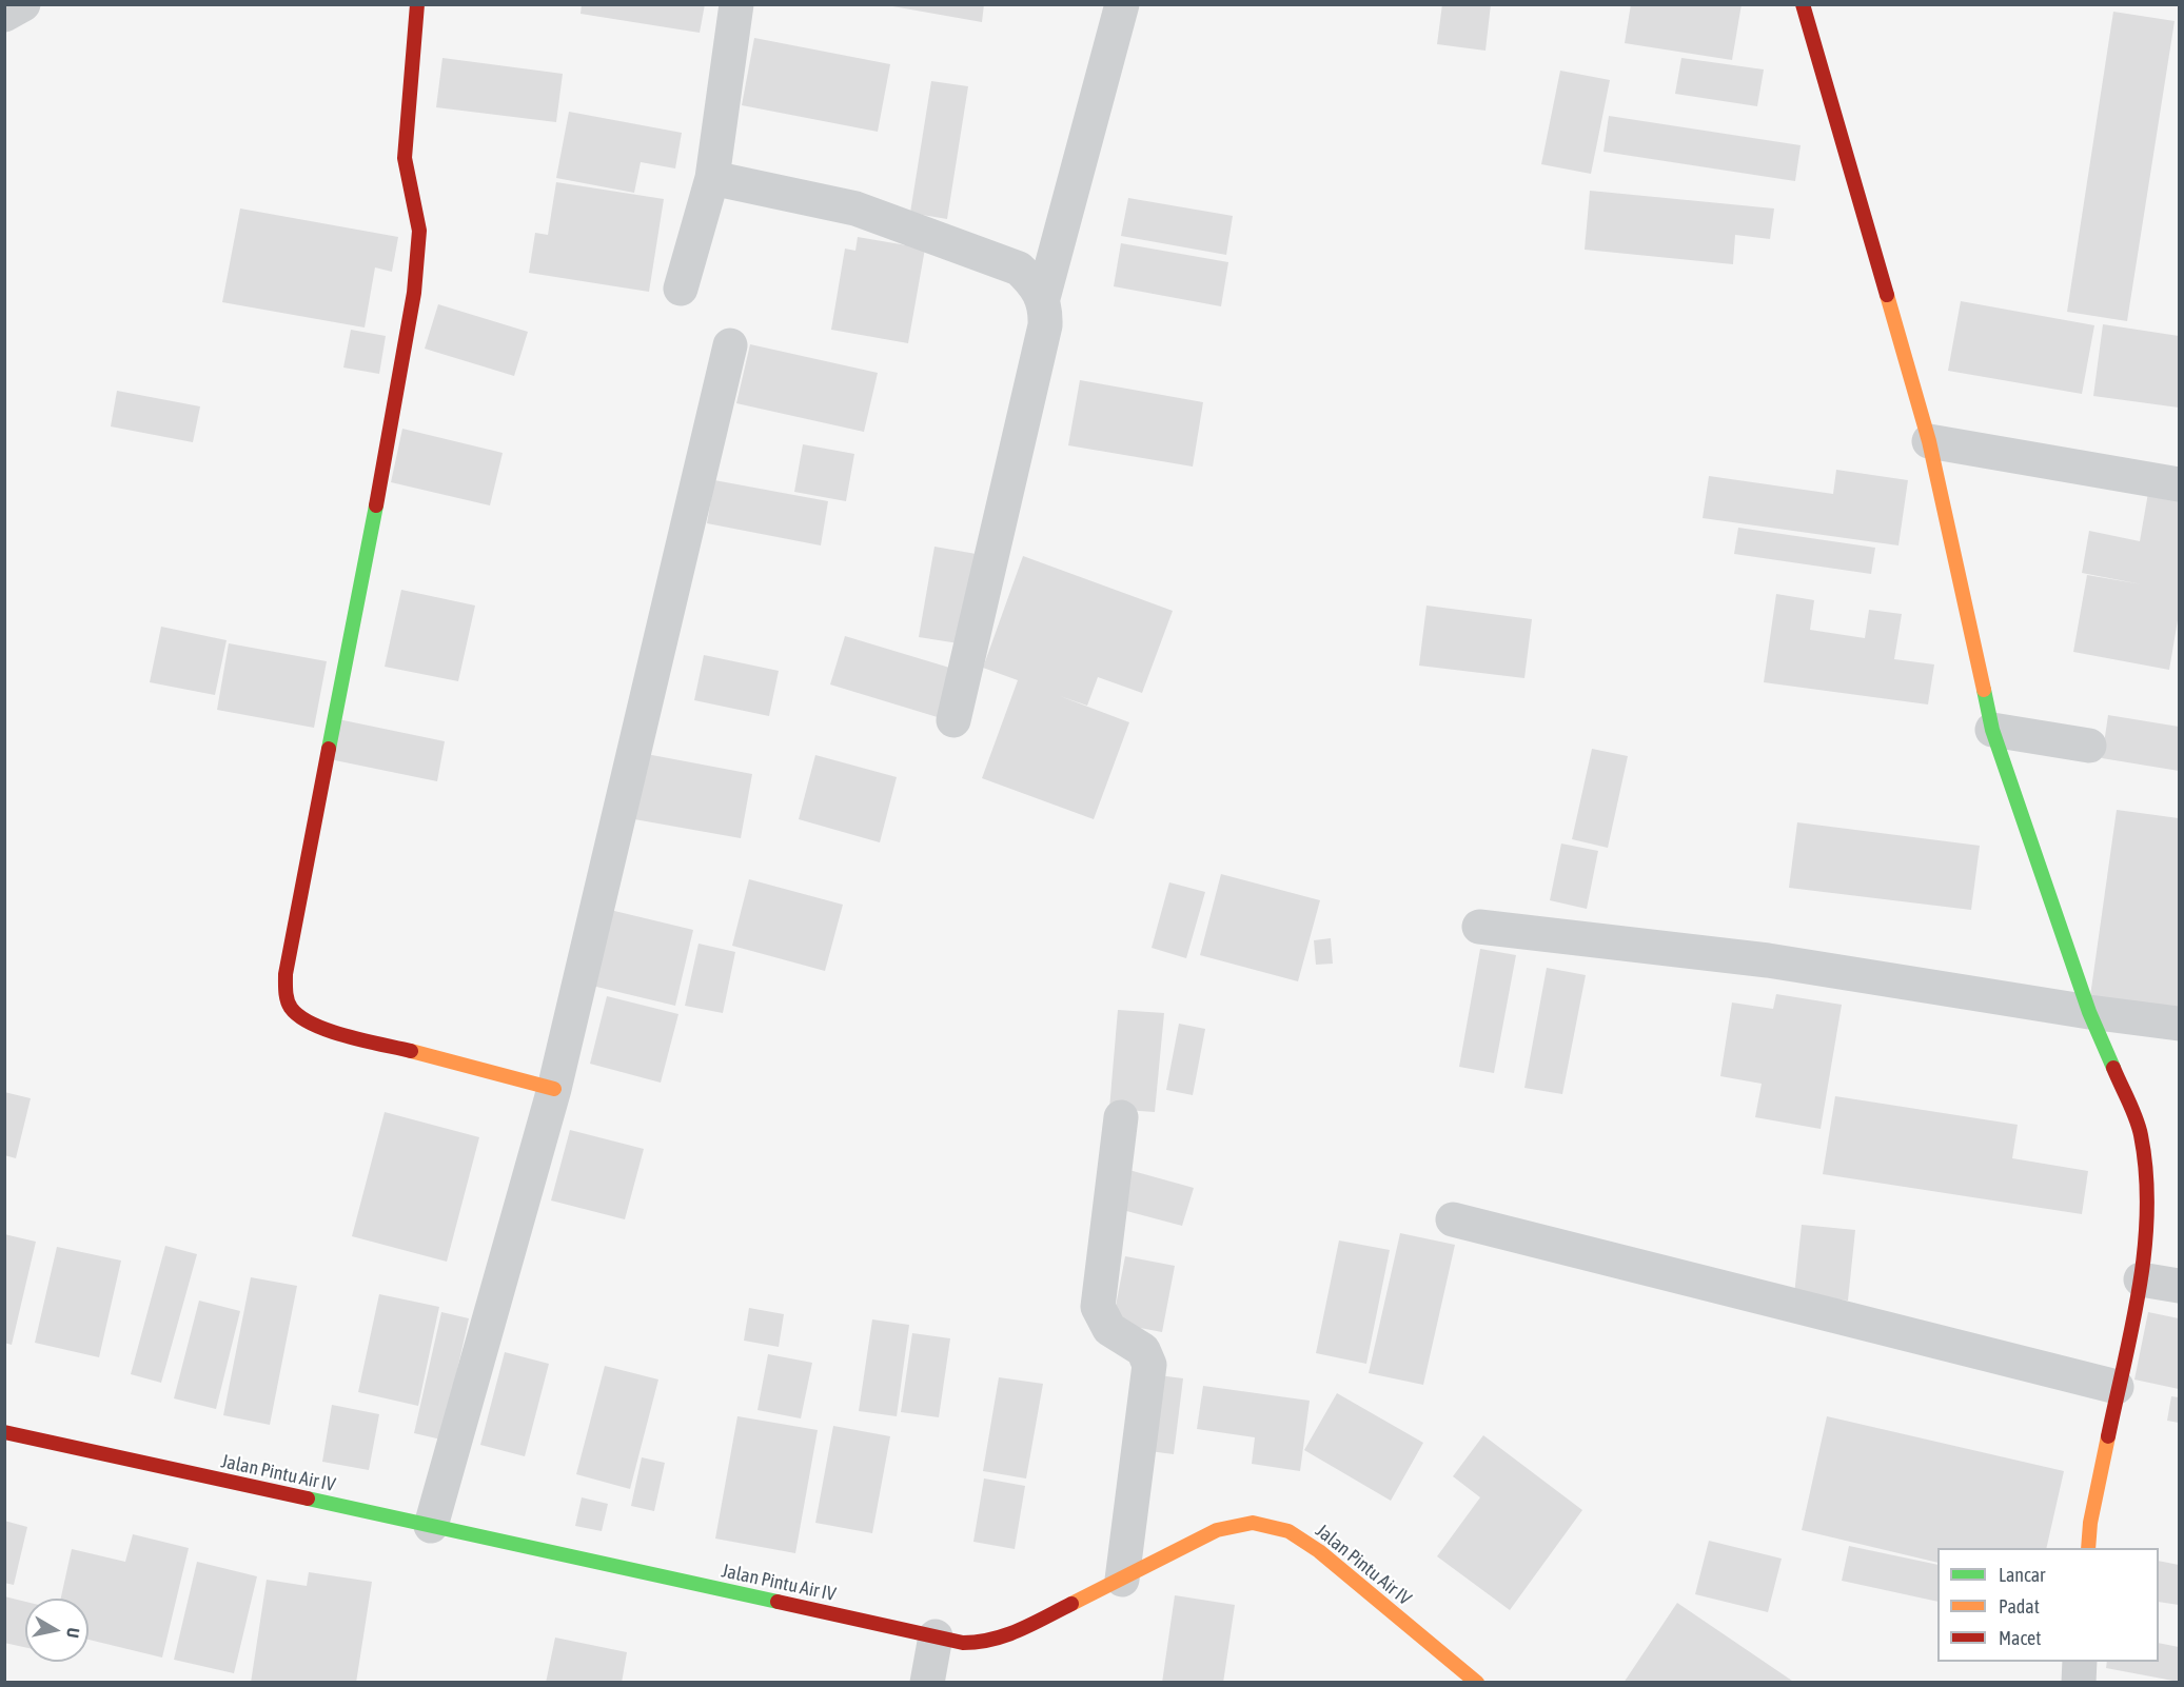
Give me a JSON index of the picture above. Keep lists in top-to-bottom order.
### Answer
{
  "streets": {
    "street": ["Jalan Pintu Air IV"]
  },
  "legend": ["Lancar", "Padat", "Macet"],
  "north": "right"
}
